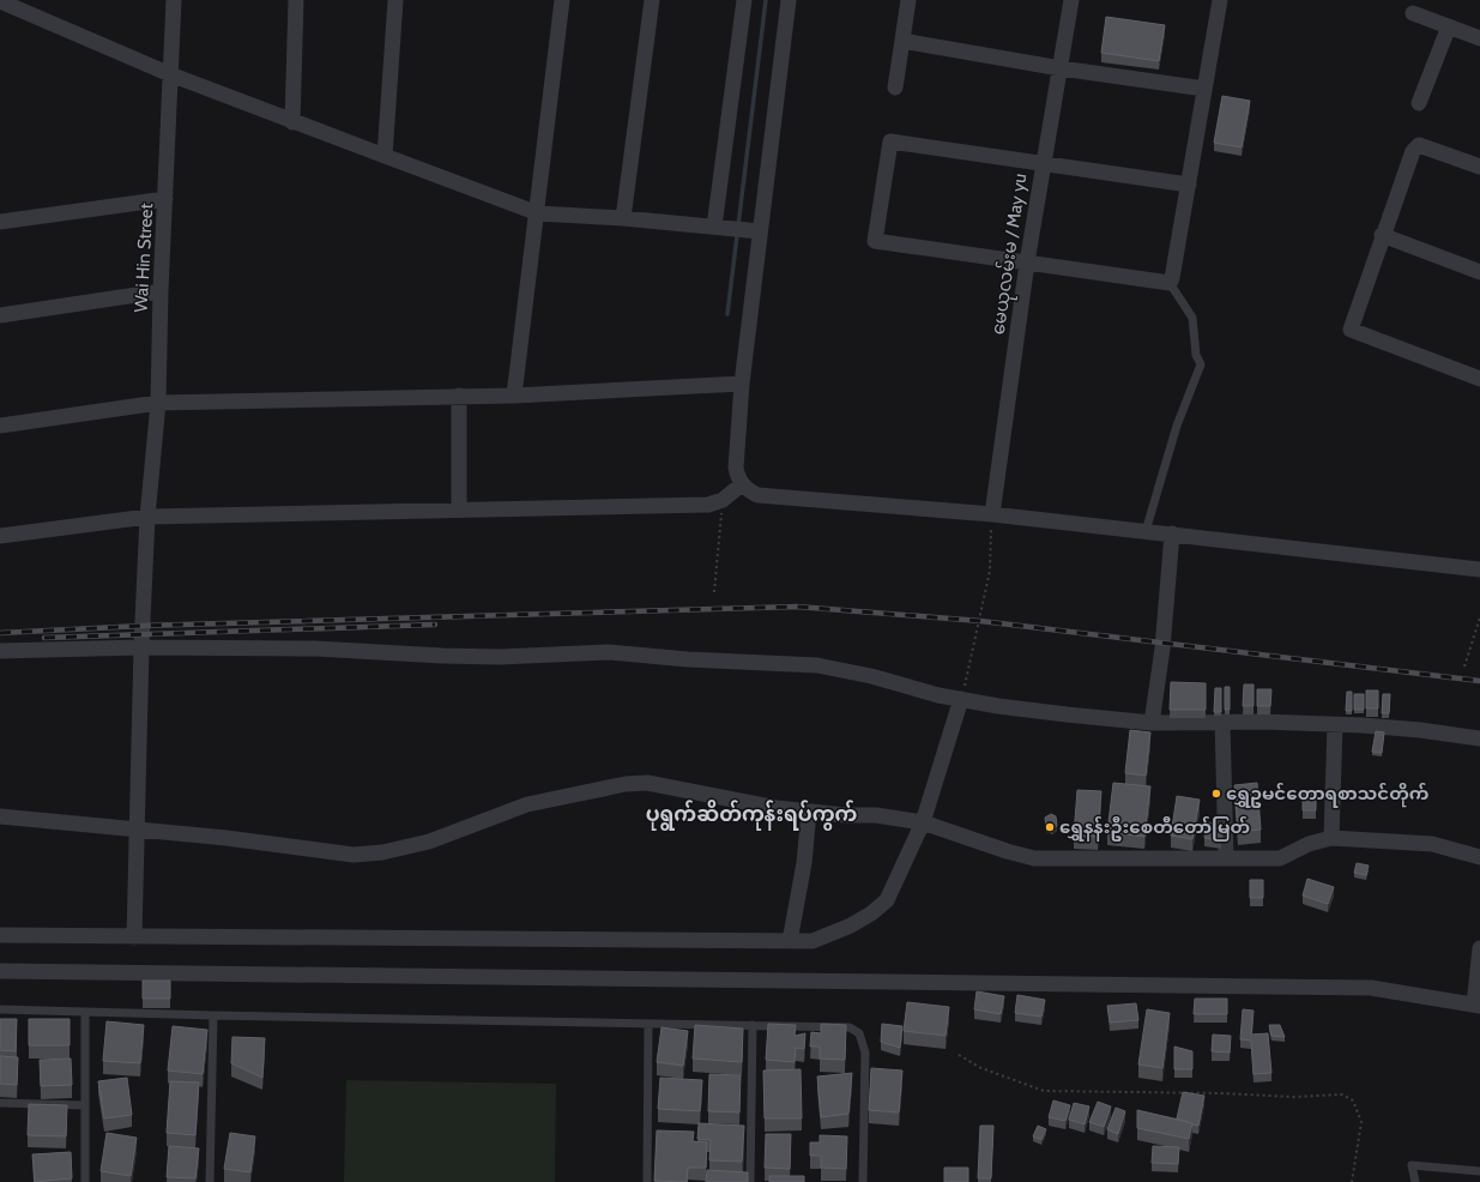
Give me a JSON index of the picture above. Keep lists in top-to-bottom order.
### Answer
{
  "streets": {
    "street": ["မေယုလမ်းမ / May yu", "Wai Hin Street"]
  },
  "districts": ["ပုရွက်ဆိတ်ကုန်းရပ်ကွက်"],
  "places": ["ရွှေဥမင်တောရစာသင်တိုက်", "ရွှေနန်းဦးစေတီတော်မြတ်"]
}
